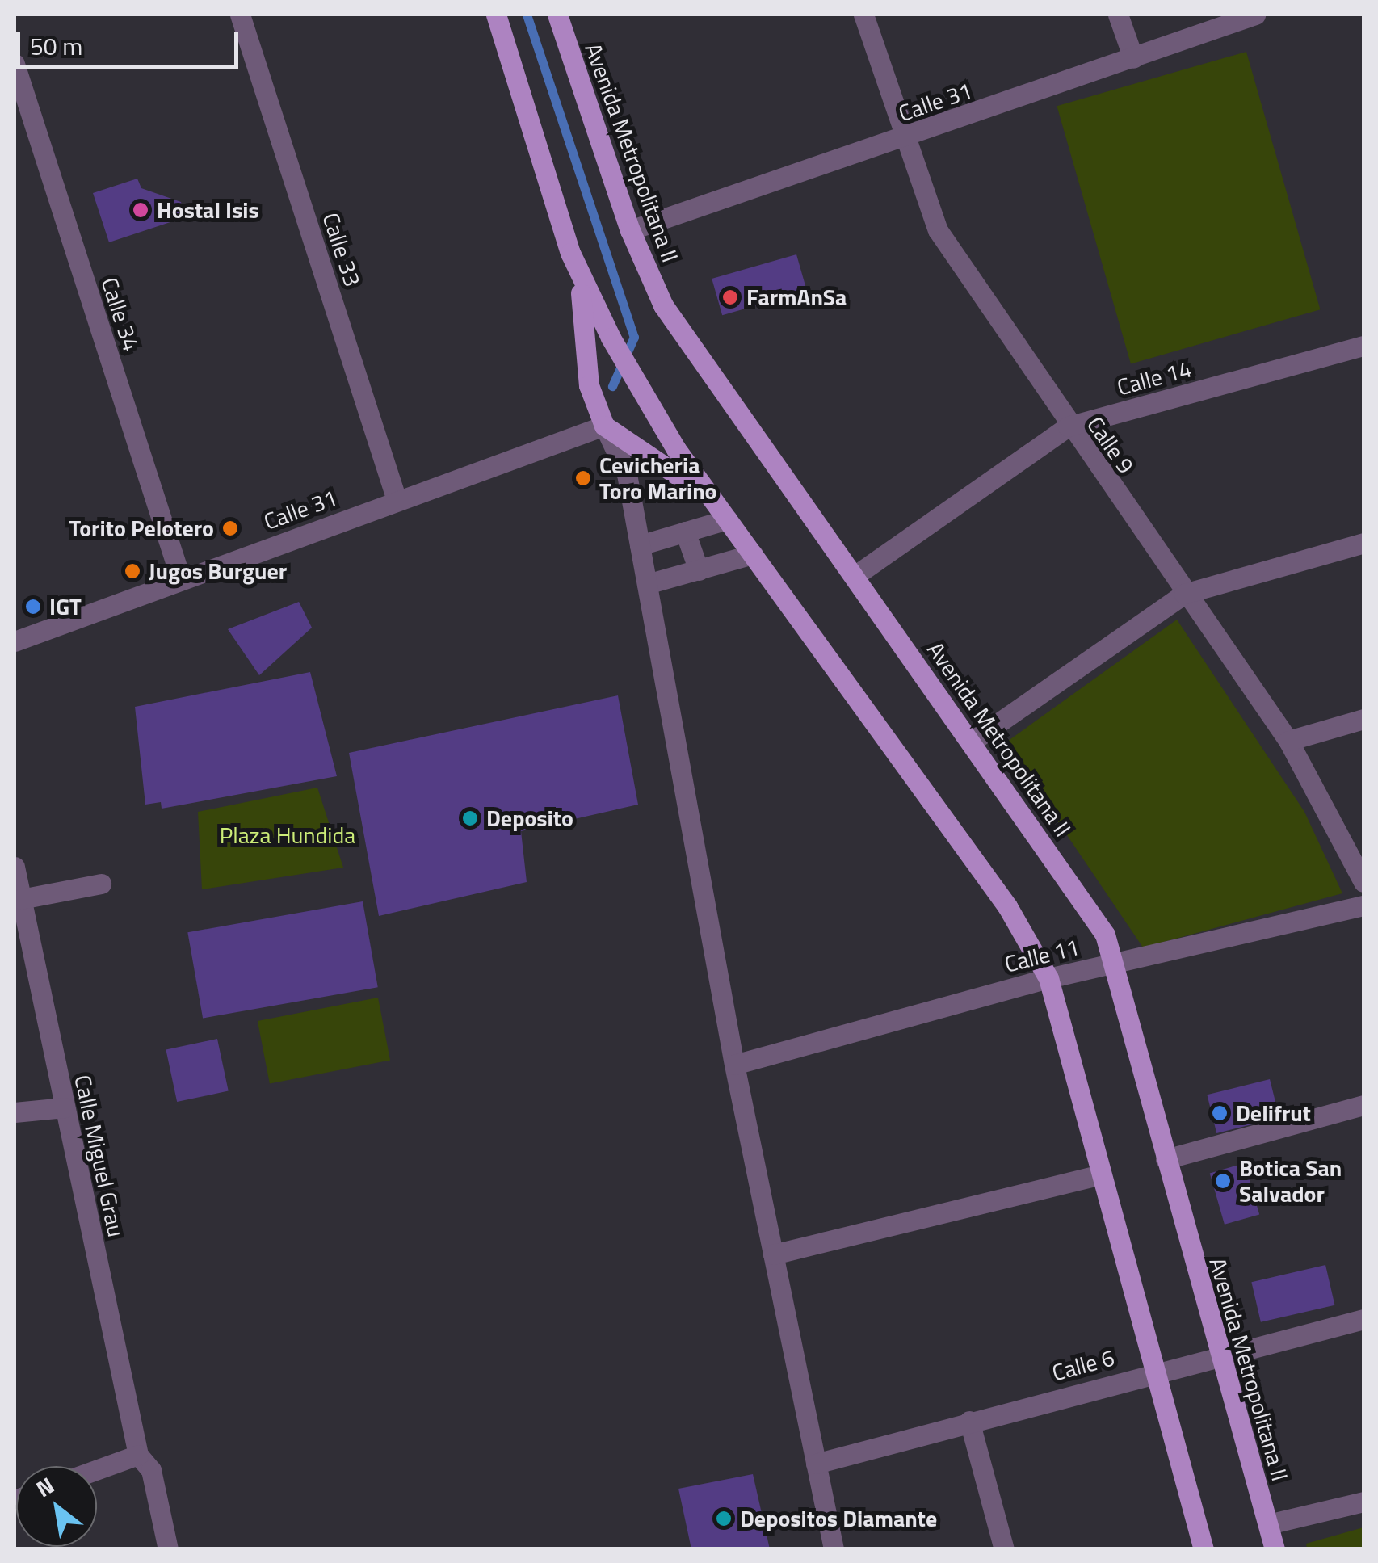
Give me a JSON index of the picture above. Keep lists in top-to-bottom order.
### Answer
{
  "streets": {
    "main road": ["Avenida Metropolitana II"],
    "street": [
      "Calle 31",
      "Calle 33",
      "Calle 34",
      "Calle 14",
      "Calle 9",
      "Calle 11",
      "Calle Miguel Grau",
      "Calle 6"
    ]
  },
  "crossings": [
    ["Calle 31", "Avenida Metropolitana II"],
    ["Calle 31", "Calle 33"],
    ["Calle 31", "Calle 34"],
    ["Calle 31", "Calle 9"],
    ["Avenida Metropolitana II", "Calle 14"],
    ["Avenida Metropolitana II", "Calle 11"],
    ["Avenida Metropolitana II", "Calle 6"],
    ["Calle 14", "Calle 9"]
  ],
  "parks": ["Plaza Hundida"],
  "places": [
    "Hostal Isis",
    "FarmAnSa",
    "Cevicheria Toro Marino",
    "Torito Pelotero",
    "Jugos Burguer",
    "IGT",
    "Deposito",
    "Delifrut",
    "Botica San Salvador",
    "Depositos Diamante"
  ],
  "scale_bar": "50 m",
  "north": "top left"
}
